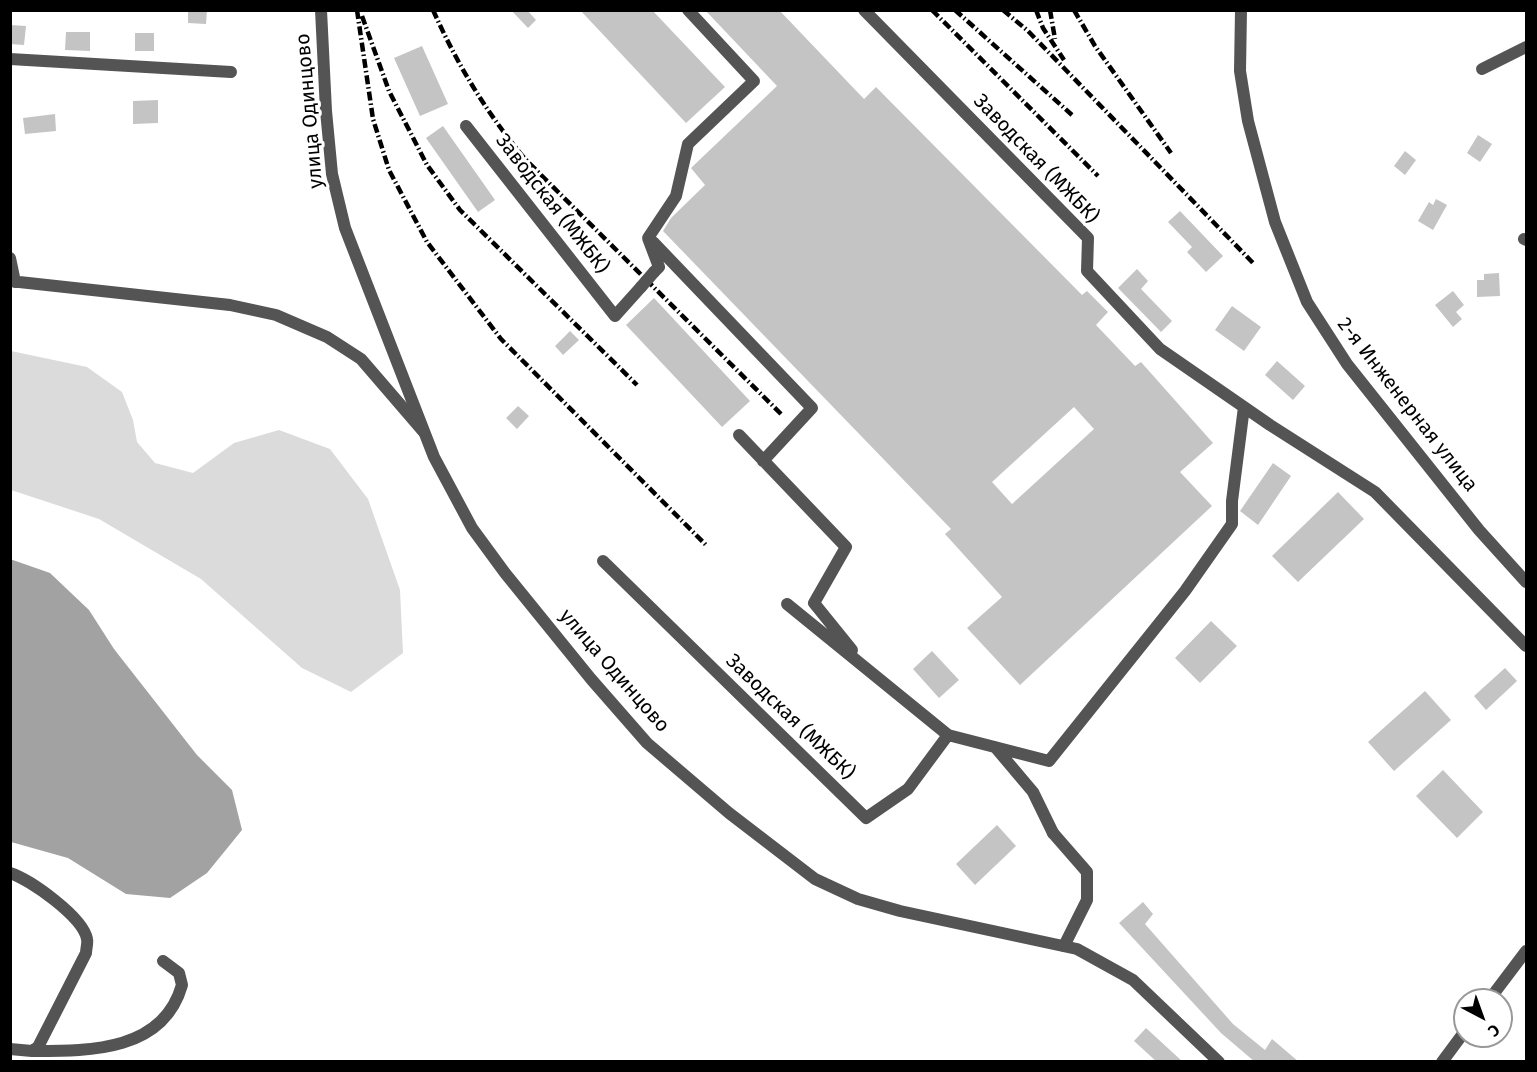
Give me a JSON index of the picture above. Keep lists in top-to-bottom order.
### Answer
{
  "streets": {
    "street": ["улица Одинцово", "Заводская (МЖБК)", "2-я Инженерная улица"]
  },
  "north": "bottom right"
}
